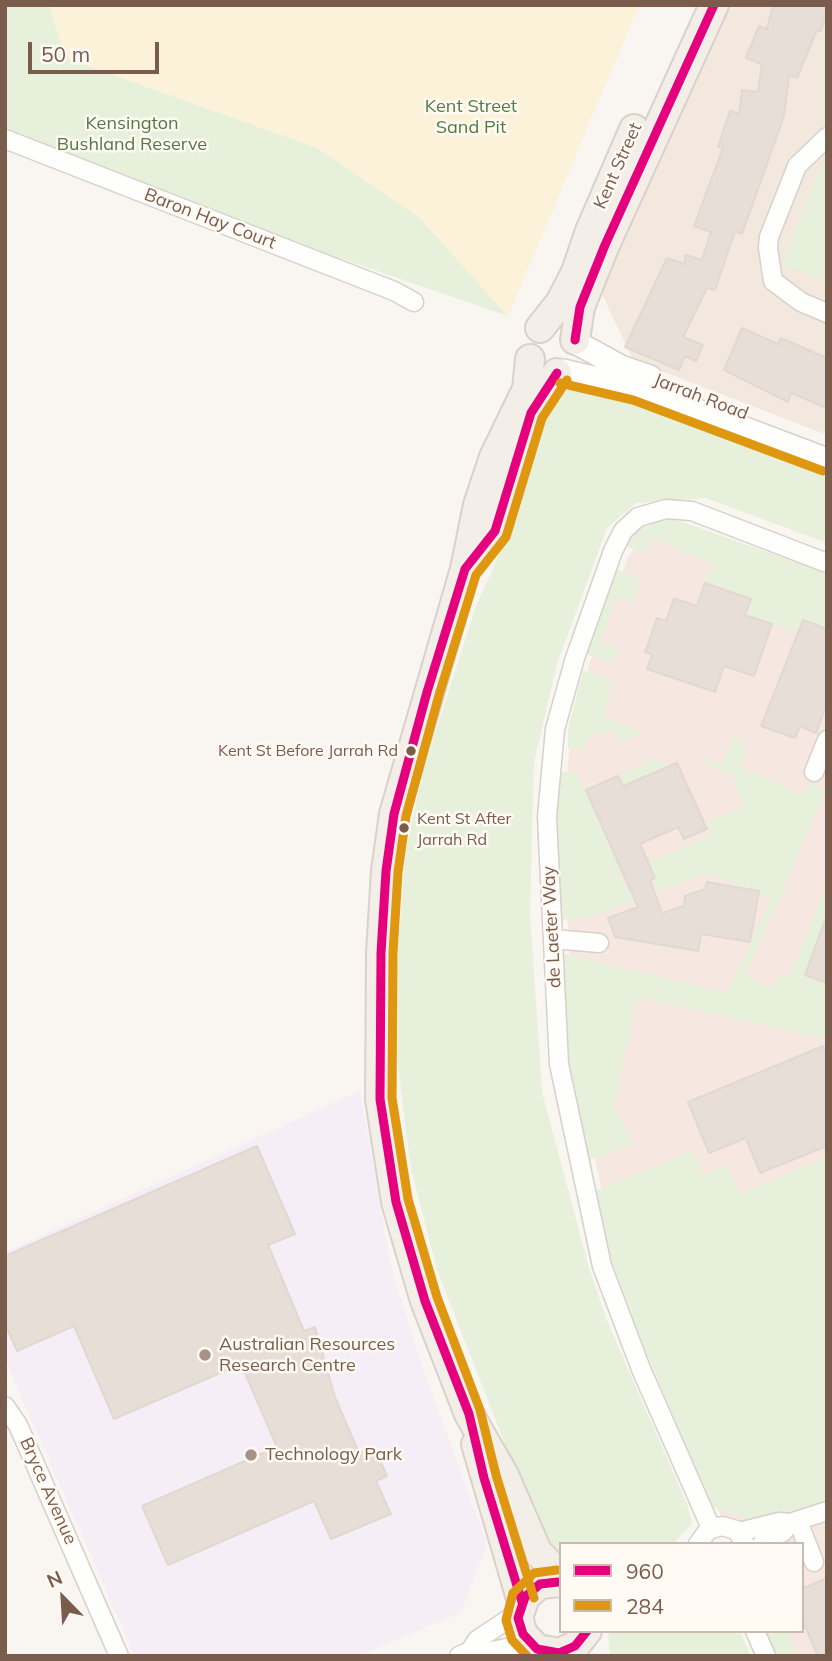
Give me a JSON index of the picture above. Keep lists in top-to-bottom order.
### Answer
{
  "streets": {
    "main road": ["Kent Street"],
    "street": [
      "Baron Hay Court",
      "Jarrah Road",
      "de Laeter Way",
      "Bryce Avenue"
    ]
  },
  "crossings": [
    ["Kent Street", "Jarrah Road"]
  ],
  "parks": ["Kent Street Sand Pit", "Kensington Bushland Reserve"],
  "places": [
    "Kent St Before Jarrah Rd",
    "Kent St After Jarrah Rd",
    "Australian Resources Research Centre",
    "Technology Park"
  ],
  "lines": ["transit line 960", "transit line 284"],
  "legend": ["960", "284"],
  "scale_bar": "50 m",
  "north": "top left"
}
